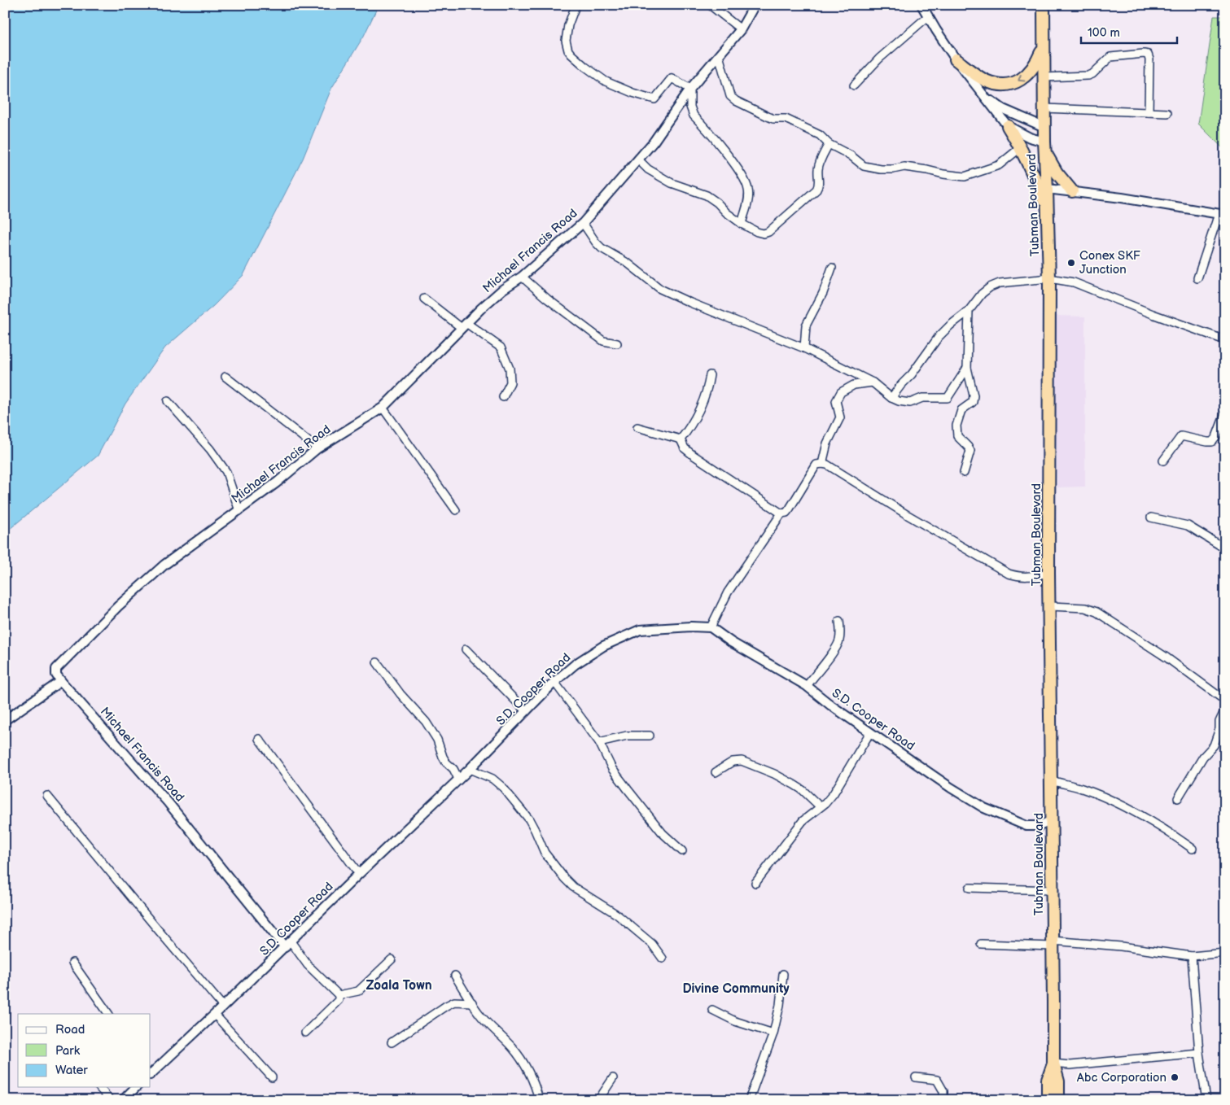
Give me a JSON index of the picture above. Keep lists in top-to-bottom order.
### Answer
{
  "streets": {
    "highway": ["Tubman Boulevard"],
    "street": ["Michael Francis Road", "S.D. Cooper Road"]
  },
  "crossings": [
    ["Tubman Boulevard", "S.D. Cooper Road"],
    ["Michael Francis Road", "S.D. Cooper Road"]
  ],
  "districts": ["Zoala Town", "Divine Community"],
  "places": ["Conex SKF Junction", "Abc Corporation"],
  "legend": ["Road", "Park", "Water"],
  "scale_bar": "100 m"
}
